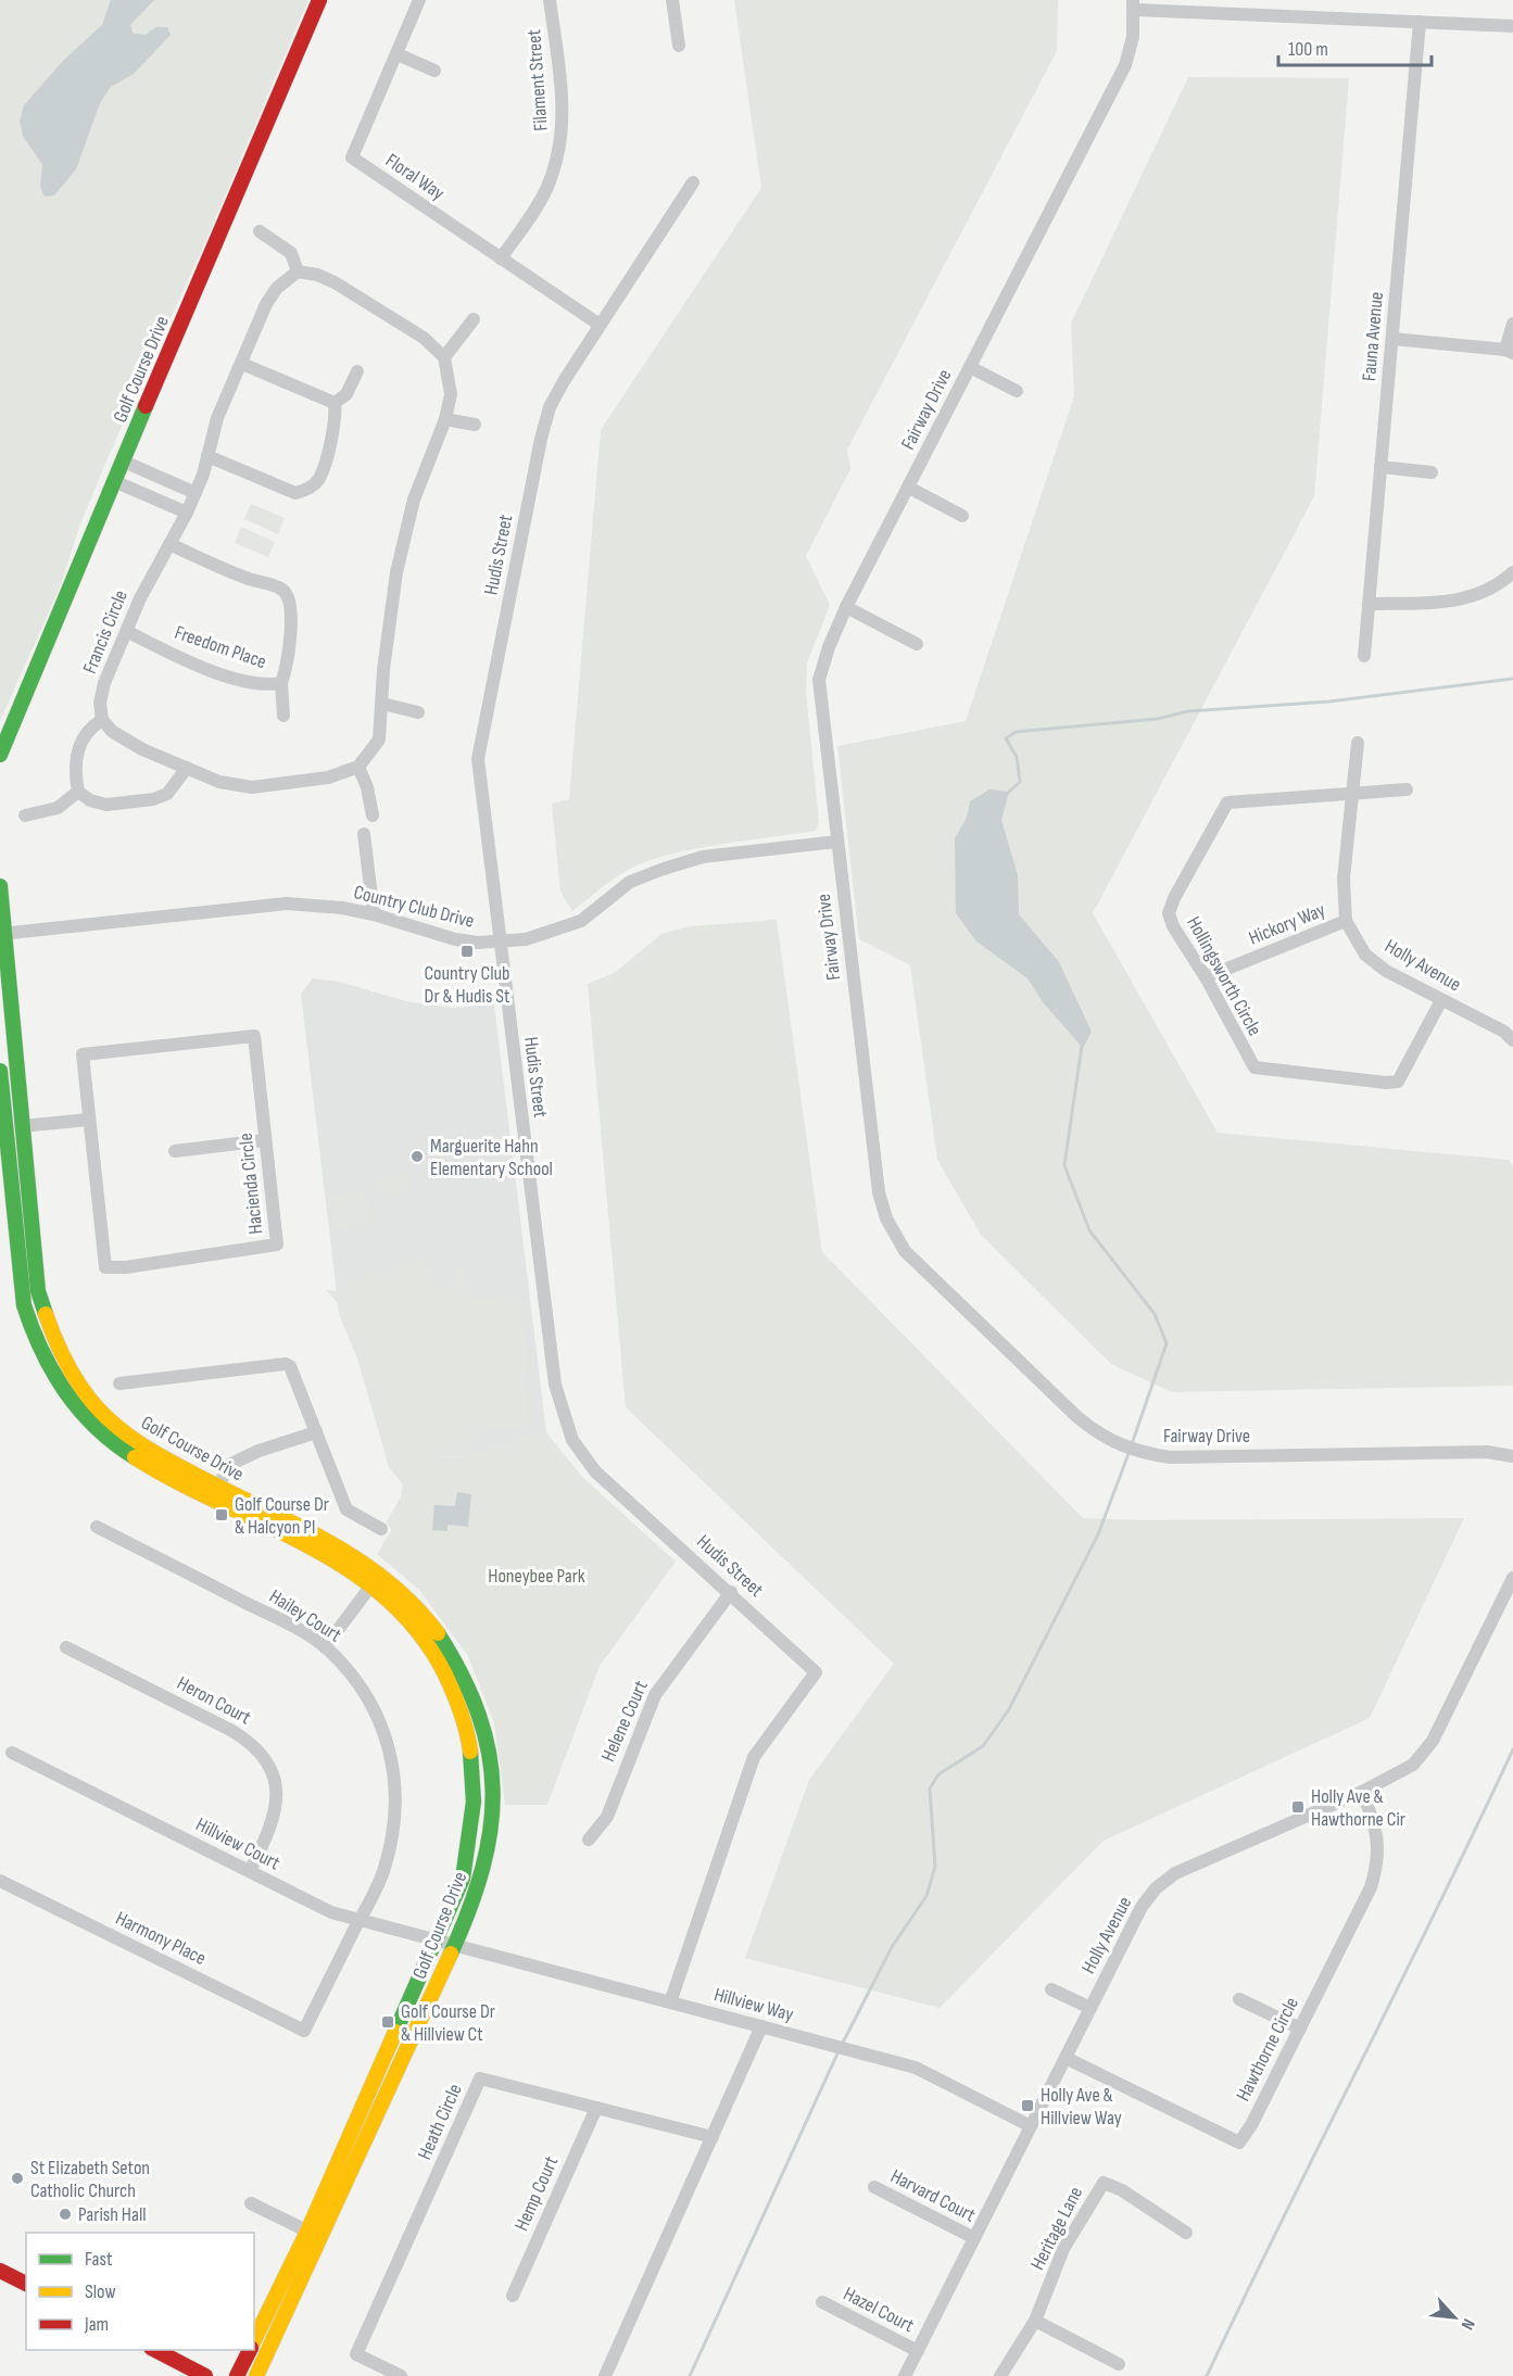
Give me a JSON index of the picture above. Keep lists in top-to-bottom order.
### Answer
{
  "streets": {
    "street": [
      "Filament Street",
      "Floral Way",
      "Fauna Avenue",
      "Golf Course Drive",
      "Fairway Drive",
      "Hudis Street",
      "Francis Circle",
      "Freedom Place",
      "Country Club Drive",
      "Hickory Way",
      "Holly Avenue",
      "Hollingsworth Circle",
      "Hacienda Circle",
      "Hailey Court",
      "Heron Court",
      "Helene Court",
      "Hillview Court",
      "Harmony Place",
      "Hillview Way",
      "Hawthorne Circle",
      "Heath Circle",
      "Hemp Court",
      "Harvard Court",
      "Heritage Lane",
      "Hazel Court"
    ]
  },
  "crossings": [
    ["Filament Street", "Floral Way"],
    ["Floral Way", "Hudis Street"],
    ["Golf Course Drive", "Country Club Drive"],
    ["Golf Course Drive", "Hillview Court"],
    ["Golf Course Drive", "Hillview Way"],
    ["Fairway Drive", "Country Club Drive"],
    ["Hudis Street", "Country Club Drive"],
    ["Hudis Street", "Helene Court"],
    ["Hudis Street", "Hillview Way"],
    ["Francis Circle", "Freedom Place"],
    ["Hickory Way", "Holly Avenue"],
    ["Hickory Way", "Hollingsworth Circle"],
    ["Holly Avenue", "Hollingsworth Circle"],
    ["Holly Avenue", "Hillview Way"],
    ["Holly Avenue", "Hawthorne Circle"],
    ["Holly Avenue", "Harvard Court"],
    ["Holly Avenue", "Hazel Court"],
    ["Hailey Court", "Hillview Court"],
    ["Hailey Court", "Harmony Place"],
    ["Heron Court", "Hillview Court"],
    ["Hillview Court", "Hillview Way"],
    ["Heath Circle", "Hemp Court"]
  ],
  "parks": ["Honeybee Park"],
  "places": {
    "transit": [
      "Country Club Dr & Hudis St",
      "Golf Course Dr & Halcyon Pl",
      "Holly Ave & Hawthorne Cir",
      "Golf Course Dr & Hillview Ct",
      "Holly Ave & Hillview Way"
    ],
    "other": ["Marguerite Hahn Elementary School", "St Elizabeth Seton Catholic Church", "Parish Hall"]
  },
  "legend": ["Fast", "Slow", "Jam"],
  "scale_bar": "100 m",
  "north": "bottom right"
}
